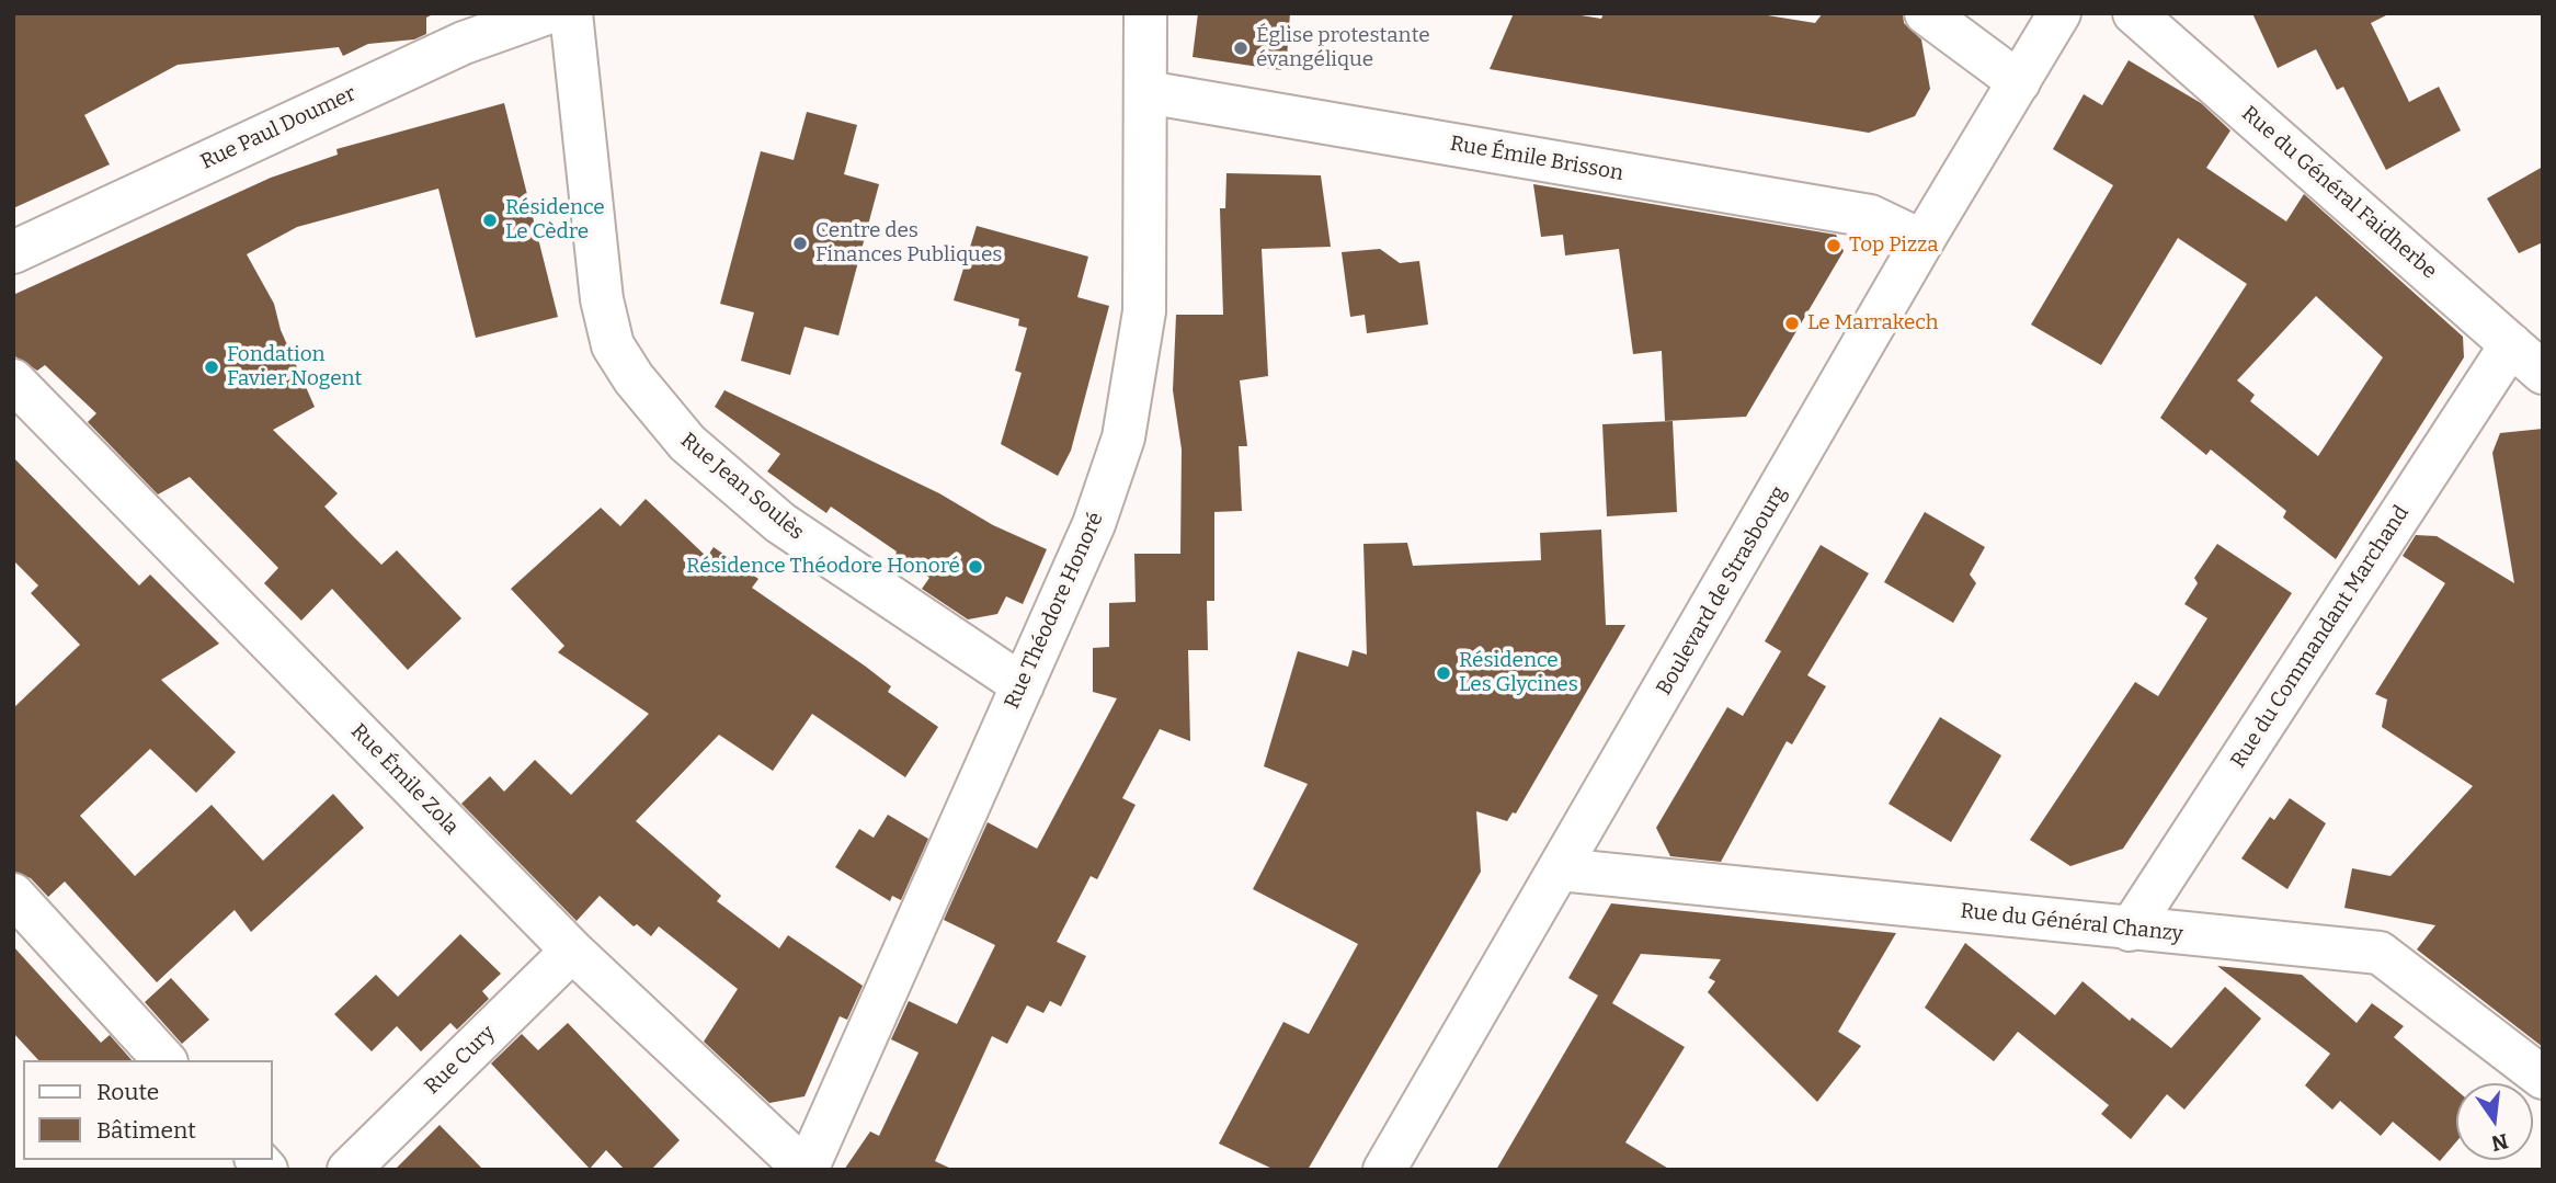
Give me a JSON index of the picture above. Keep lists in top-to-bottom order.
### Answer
{
  "streets": {
    "street": [
      "Rue Paul Doumer",
      "Rue Émile Brisson",
      "Rue du Général Faidherbe",
      "Rue Jean Soulès",
      "Boulevard de Strasbourg",
      "Rue Théodore Honoré",
      "Rue du Commandant Marchand",
      "Rue Émile Zola",
      "Rue du Général Chanzy",
      "Rue Cury"
    ]
  },
  "crossings": [
    ["Rue Émile Brisson", "Boulevard de Strasbourg"],
    ["Rue Émile Brisson", "Rue Théodore Honoré"],
    ["Rue du Général Faidherbe", "Rue du Commandant Marchand"],
    ["Rue Jean Soulès", "Rue Théodore Honoré"],
    ["Boulevard de Strasbourg", "Rue du Général Chanzy"],
    ["Rue Théodore Honoré", "Rue Émile Zola"],
    ["Rue du Commandant Marchand", "Rue du Général Chanzy"],
    ["Rue Émile Zola", "Rue Cury"]
  ],
  "places": [
    "Église protestante évangélique",
    "Résidence Le Cèdre",
    "Centre des Finances Publiques",
    "Top Pizza",
    "Le Marrakech",
    "Fondation Favier Nogent",
    "Résidence Théodore Honoré",
    "Résidence Les Glycines"
  ],
  "legend": ["Route", "Bâtiment"],
  "north": "bottom"
}
